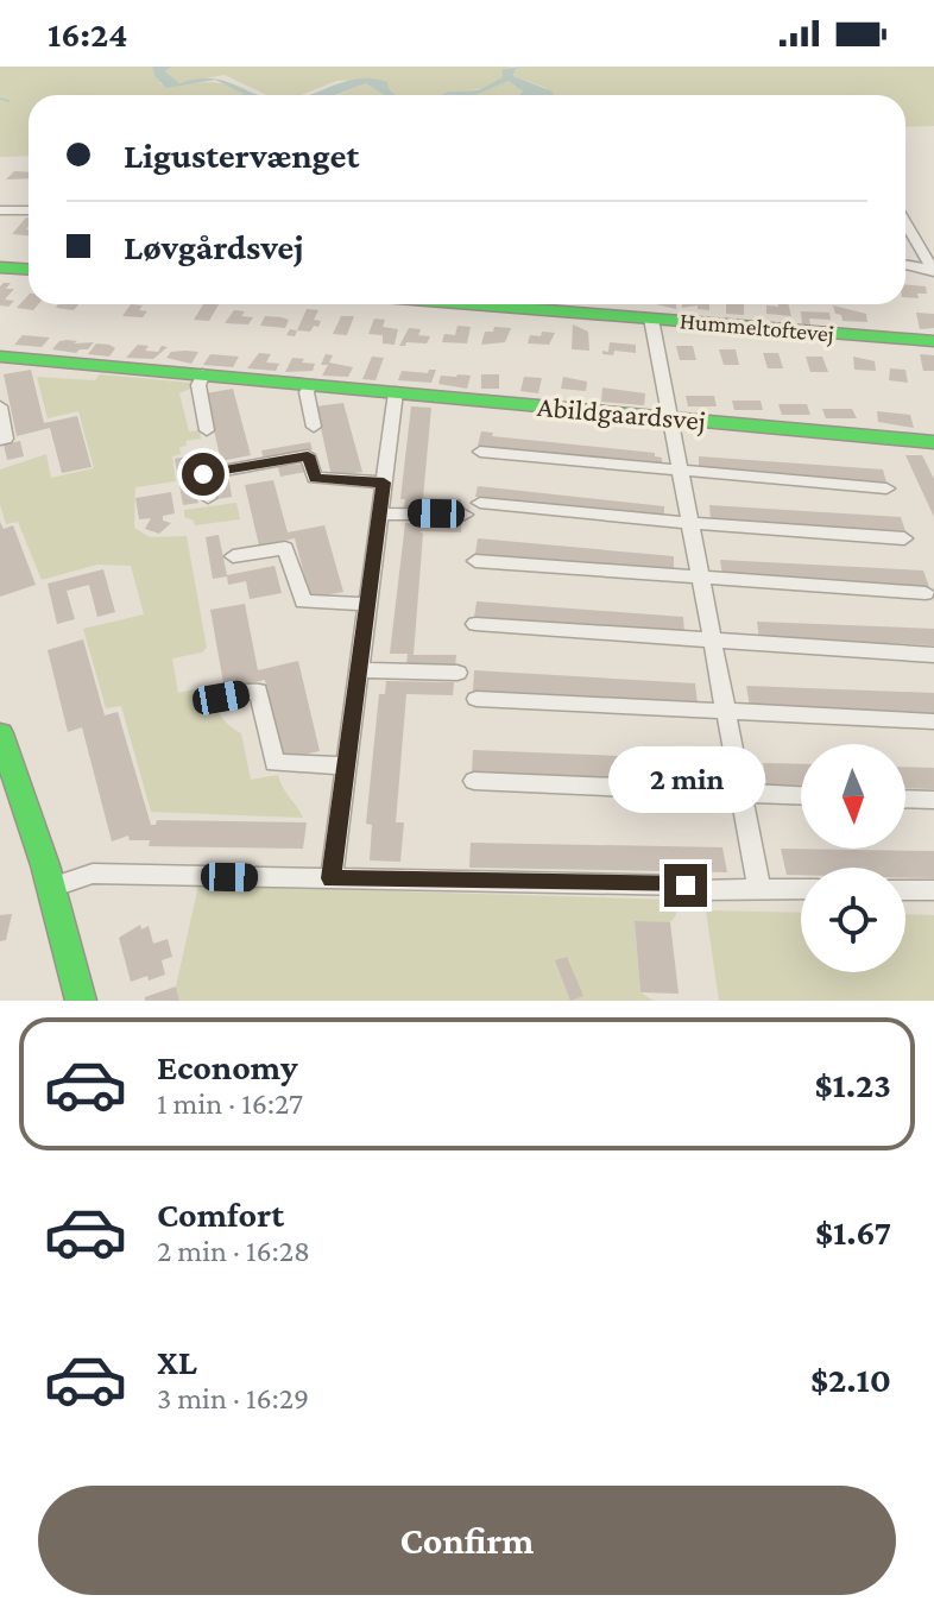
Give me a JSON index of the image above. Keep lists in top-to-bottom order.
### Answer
{
  "streets": {
    "street": ["Hummeltoftevej", "Abildgaardsvej"]
  },
  "north": "bottom",
  "page": {
    "status": "16:24",
    "banner": ["Ligustervænget", "Løvgårdsvej"],
    "bubble": "2 min",
    "list": [
      {
        "name": "Economy",
        "note": "1 min · 16:27",
        "value": "$1.23"
      },
      {
        "name": "Comfort",
        "note": "2 min · 16:28",
        "value": "$1.67"
      },
      {
        "name": "XL",
        "note": "3 min · 16:29",
        "value": "$2.10"
      }
    ],
    "buttons": "Confirm"
  }
}
